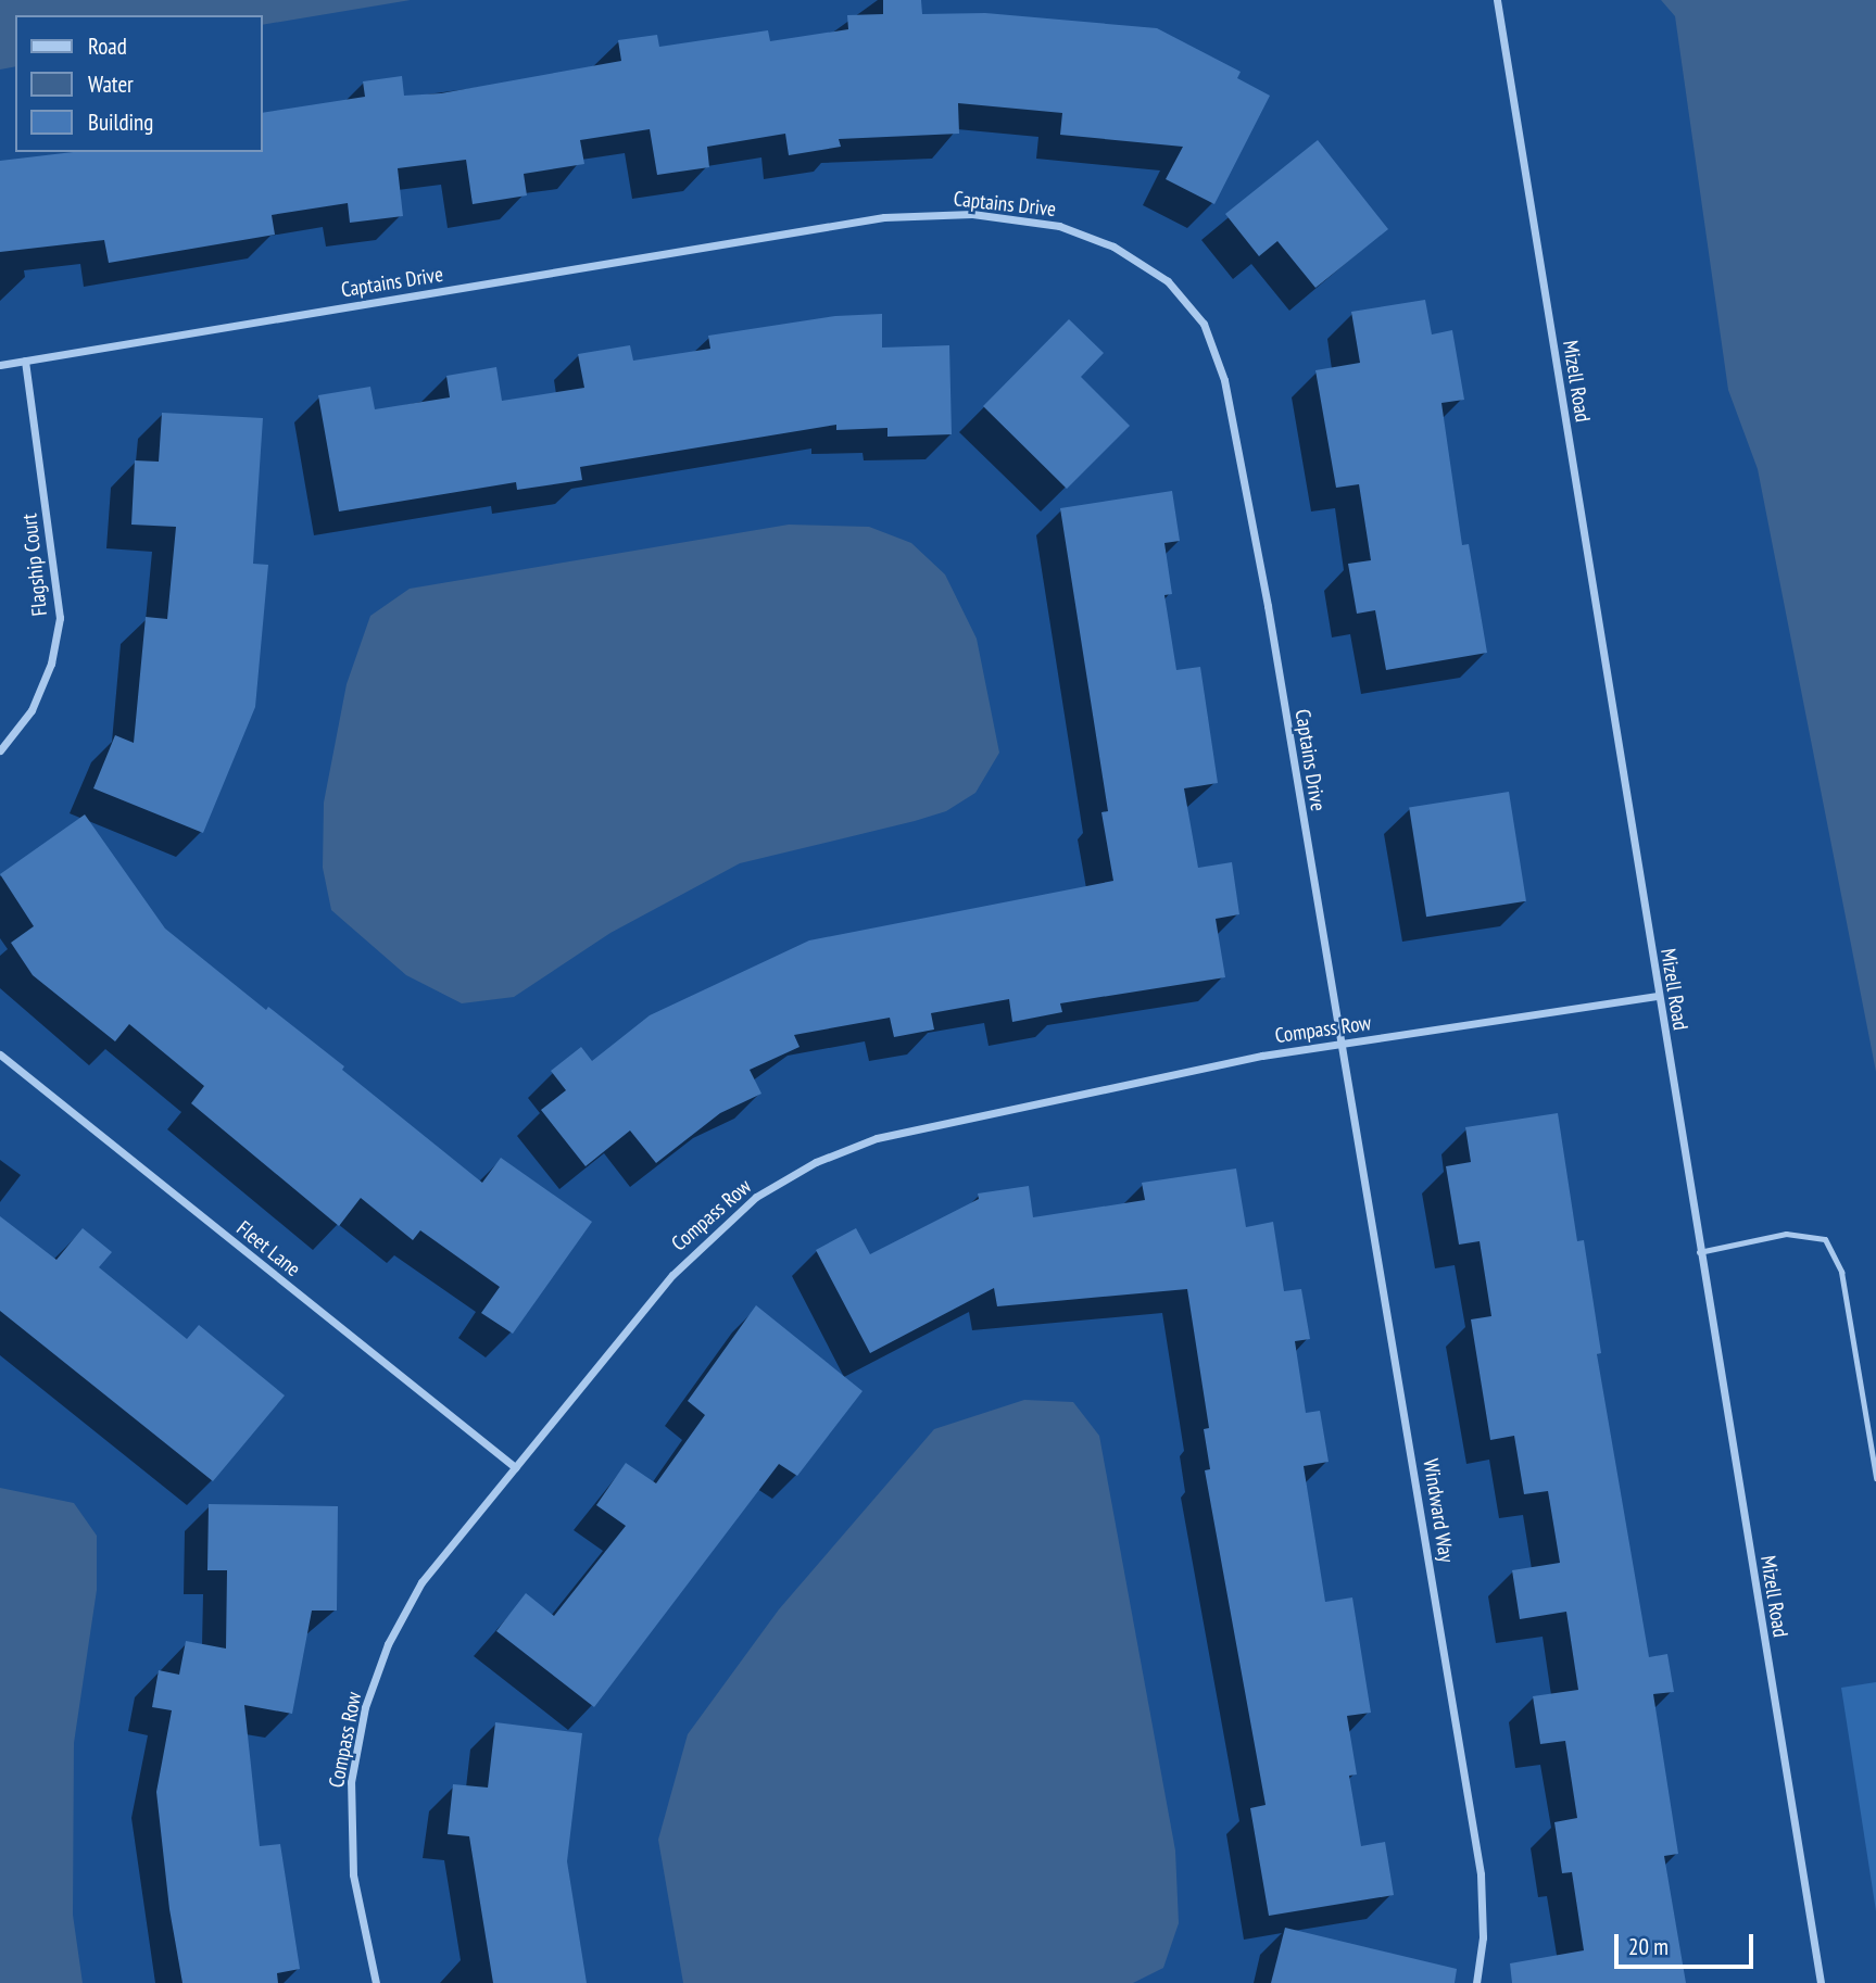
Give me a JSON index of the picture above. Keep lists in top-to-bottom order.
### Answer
{
  "streets": {
    "street": [
      "Captains Drive",
      "Mizell Road",
      "Flagship Court",
      "Compass Row",
      "Fleet Lane",
      "Windward Way"
    ]
  },
  "crossings": [
    ["Captains Drive", "Flagship Court"],
    ["Captains Drive", "Compass Row"],
    ["Captains Drive", "Windward Way"],
    ["Mizell Road", "Compass Row"],
    ["Compass Row", "Fleet Lane"],
    ["Compass Row", "Windward Way"]
  ],
  "legend": ["Road", "Water", "Building"],
  "scale_bar": "20 m"
}
